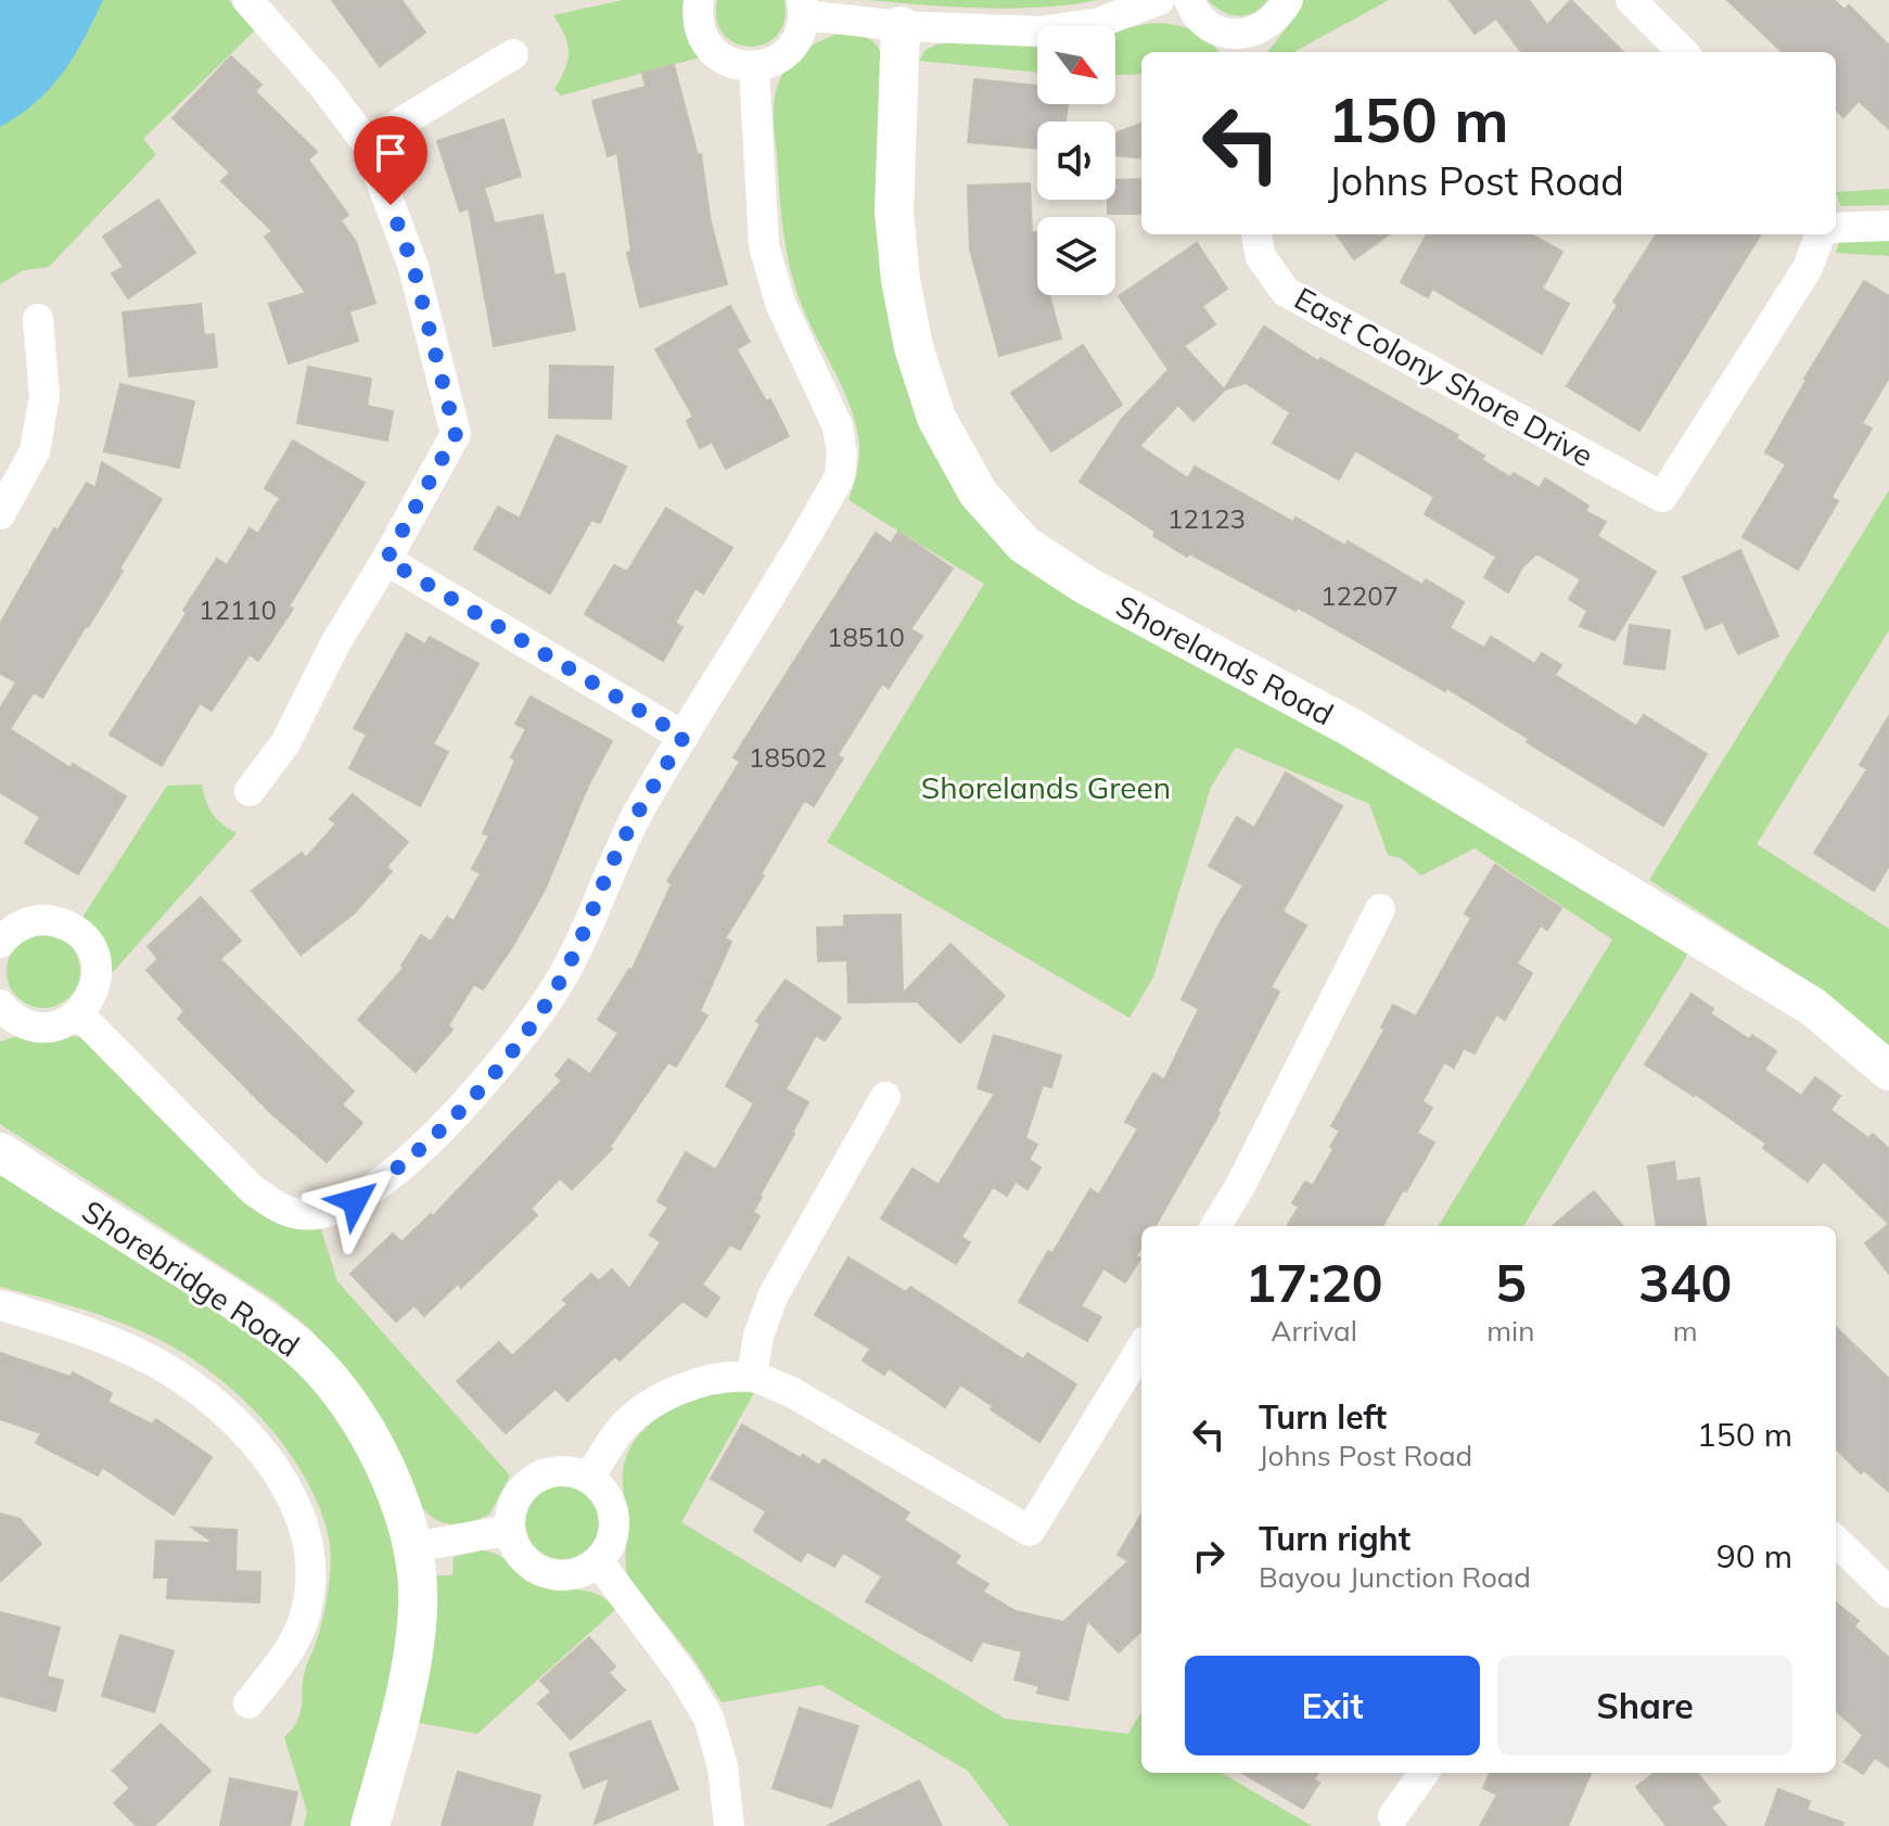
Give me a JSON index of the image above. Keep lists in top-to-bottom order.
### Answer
{
  "streets": {
    "street": ["East Colony Shore Drive", "Shorelands Road", "Shorebridge Road"]
  },
  "parks": ["Shorelands Green"],
  "house_numbers": [
    "12123",
    "12207",
    "12110",
    "18510",
    "18502"
  ],
  "north": "bottom right",
  "page": {
    "turn": ["150 m", "Johns Post Road"],
    "eta": [
      "17:20",
      "Arrival",
      "5",
      "min",
      "340",
      "m"
    ],
    "list": [
      {
        "name": "Turn left",
        "note": "Johns Post Road",
        "value": "150 m"
      },
      {
        "name": "Turn right",
        "note": "Bayou Junction Road",
        "value": "90 m"
      }
    ],
    "buttons": ["Exit", "Share"]
  }
}
